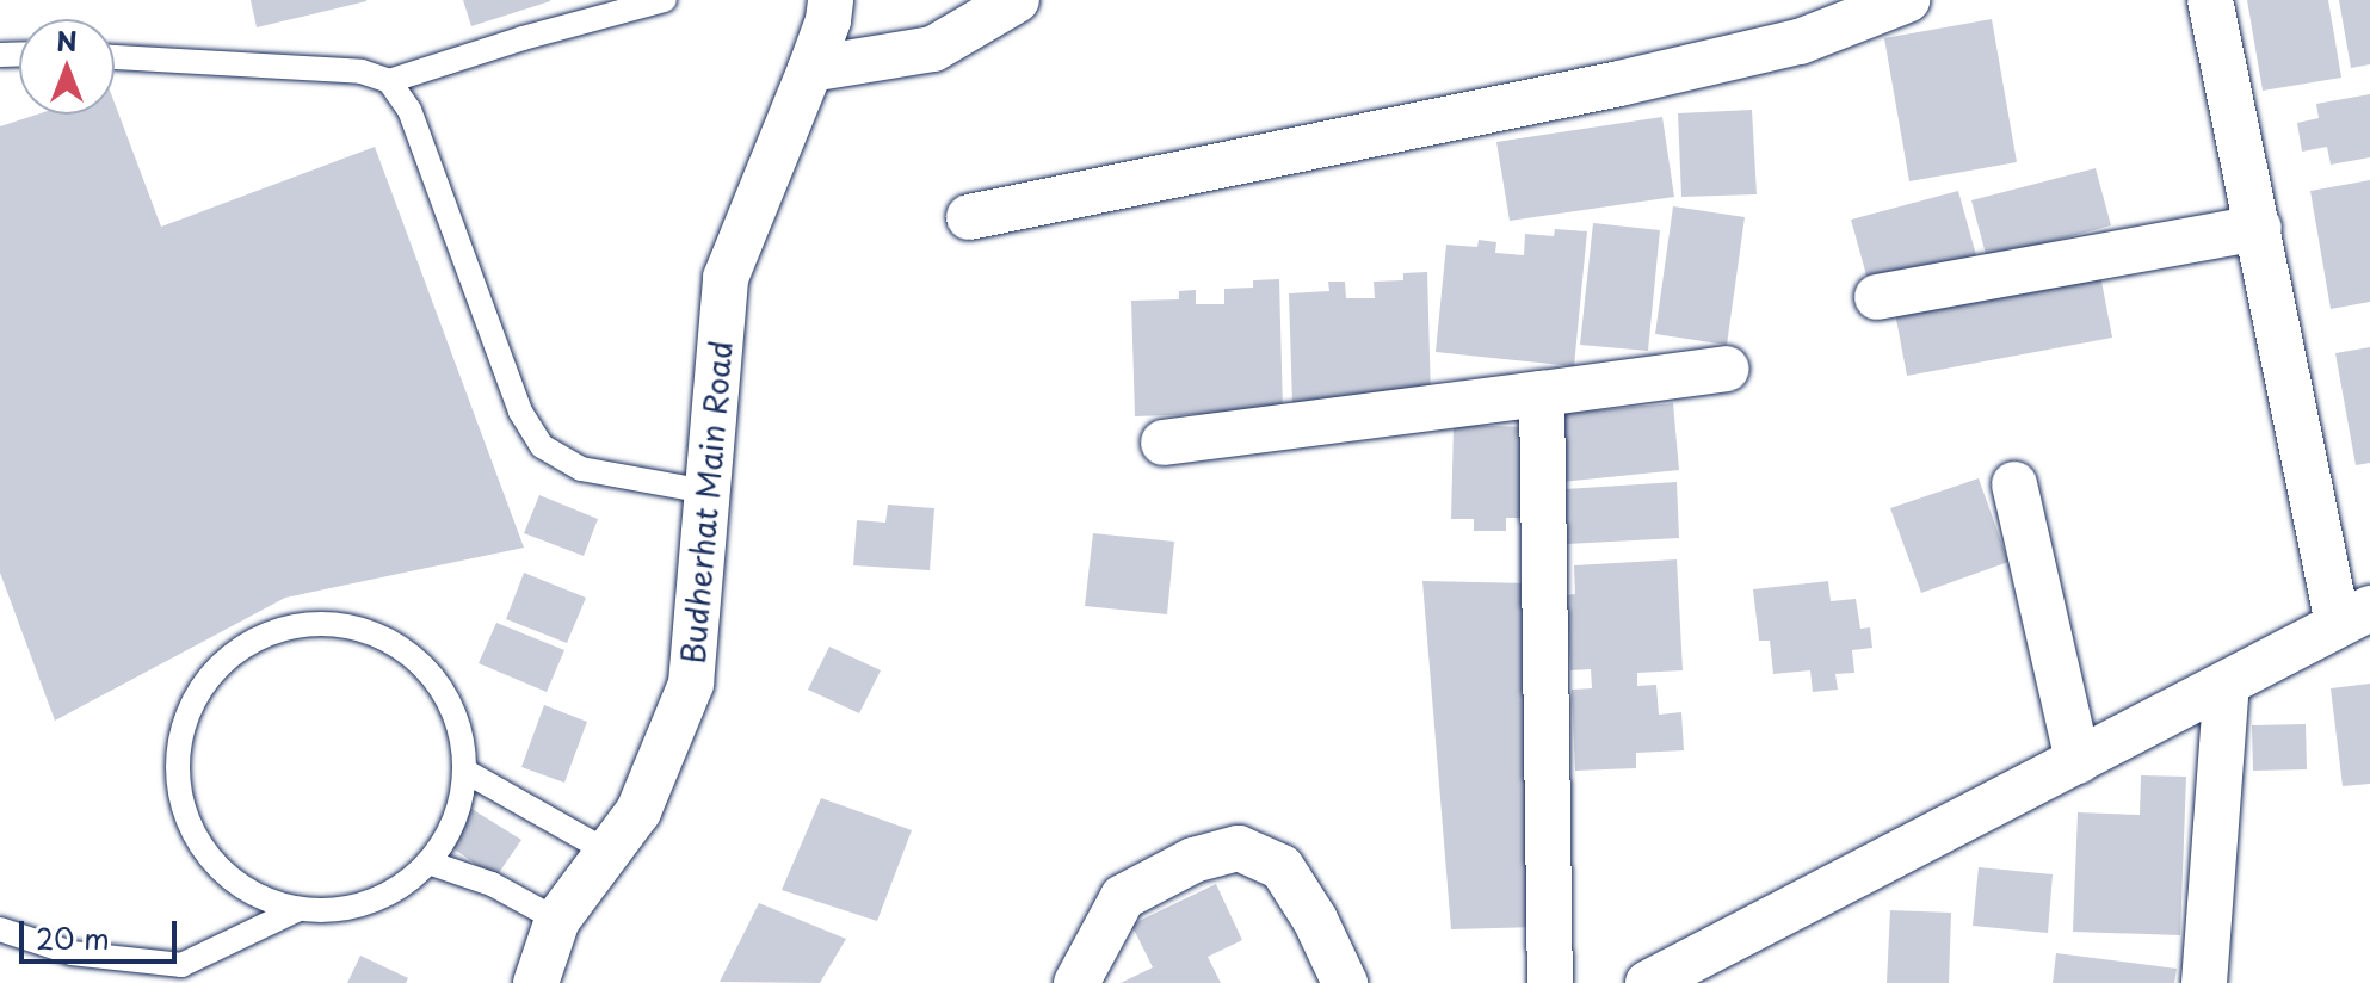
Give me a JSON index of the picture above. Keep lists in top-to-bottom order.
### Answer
{
  "streets": {
    "street": ["Budherhat Main Road"]
  },
  "scale_bar": "20 m",
  "north": "top"
}
